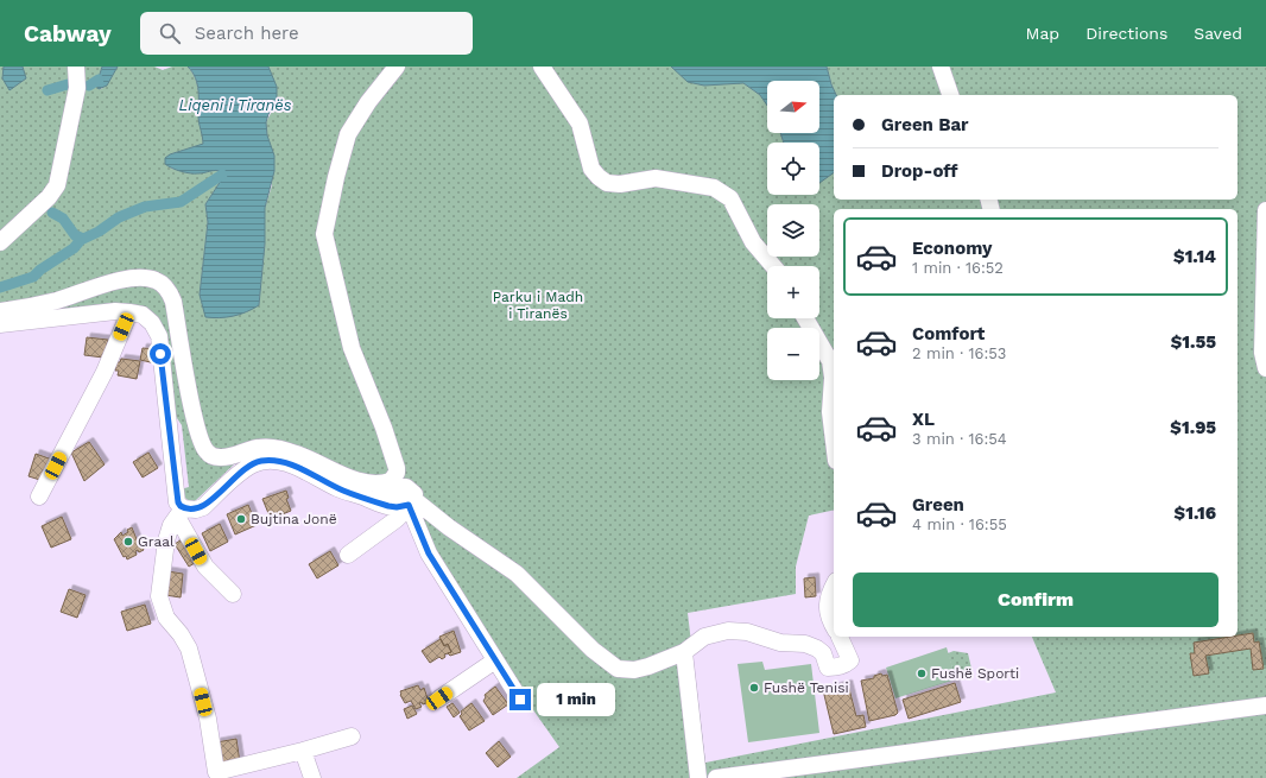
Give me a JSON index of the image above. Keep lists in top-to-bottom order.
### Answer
{
  "water": ["Liqeni i Tiranës"],
  "parks": ["Parku i Madh i Tiranës"],
  "places": [
    "Bujtina Jonë",
    "Graal",
    "Fushë Sporti",
    "Fushë Tenisi"
  ],
  "north": "right",
  "page": {
    "header": "Cabway",
    "search": "Search here",
    "nav": ["Map", "Directions", "Saved"],
    "map_buttons": ["+", "−"],
    "banner": ["Green Bar", "Drop-off"],
    "list": [
      {
        "name": "Economy",
        "note": "1 min · 16:52",
        "value": "$1.14"
      },
      {
        "name": "Comfort",
        "note": "2 min · 16:53",
        "value": "$1.55"
      },
      {
        "name": "XL",
        "note": "3 min · 16:54",
        "value": "$1.95"
      },
      {
        "name": "Green",
        "note": "4 min · 16:55",
        "value": "$1.16"
      }
    ],
    "buttons": "Confirm",
    "bubble": "1 min"
  }
}
